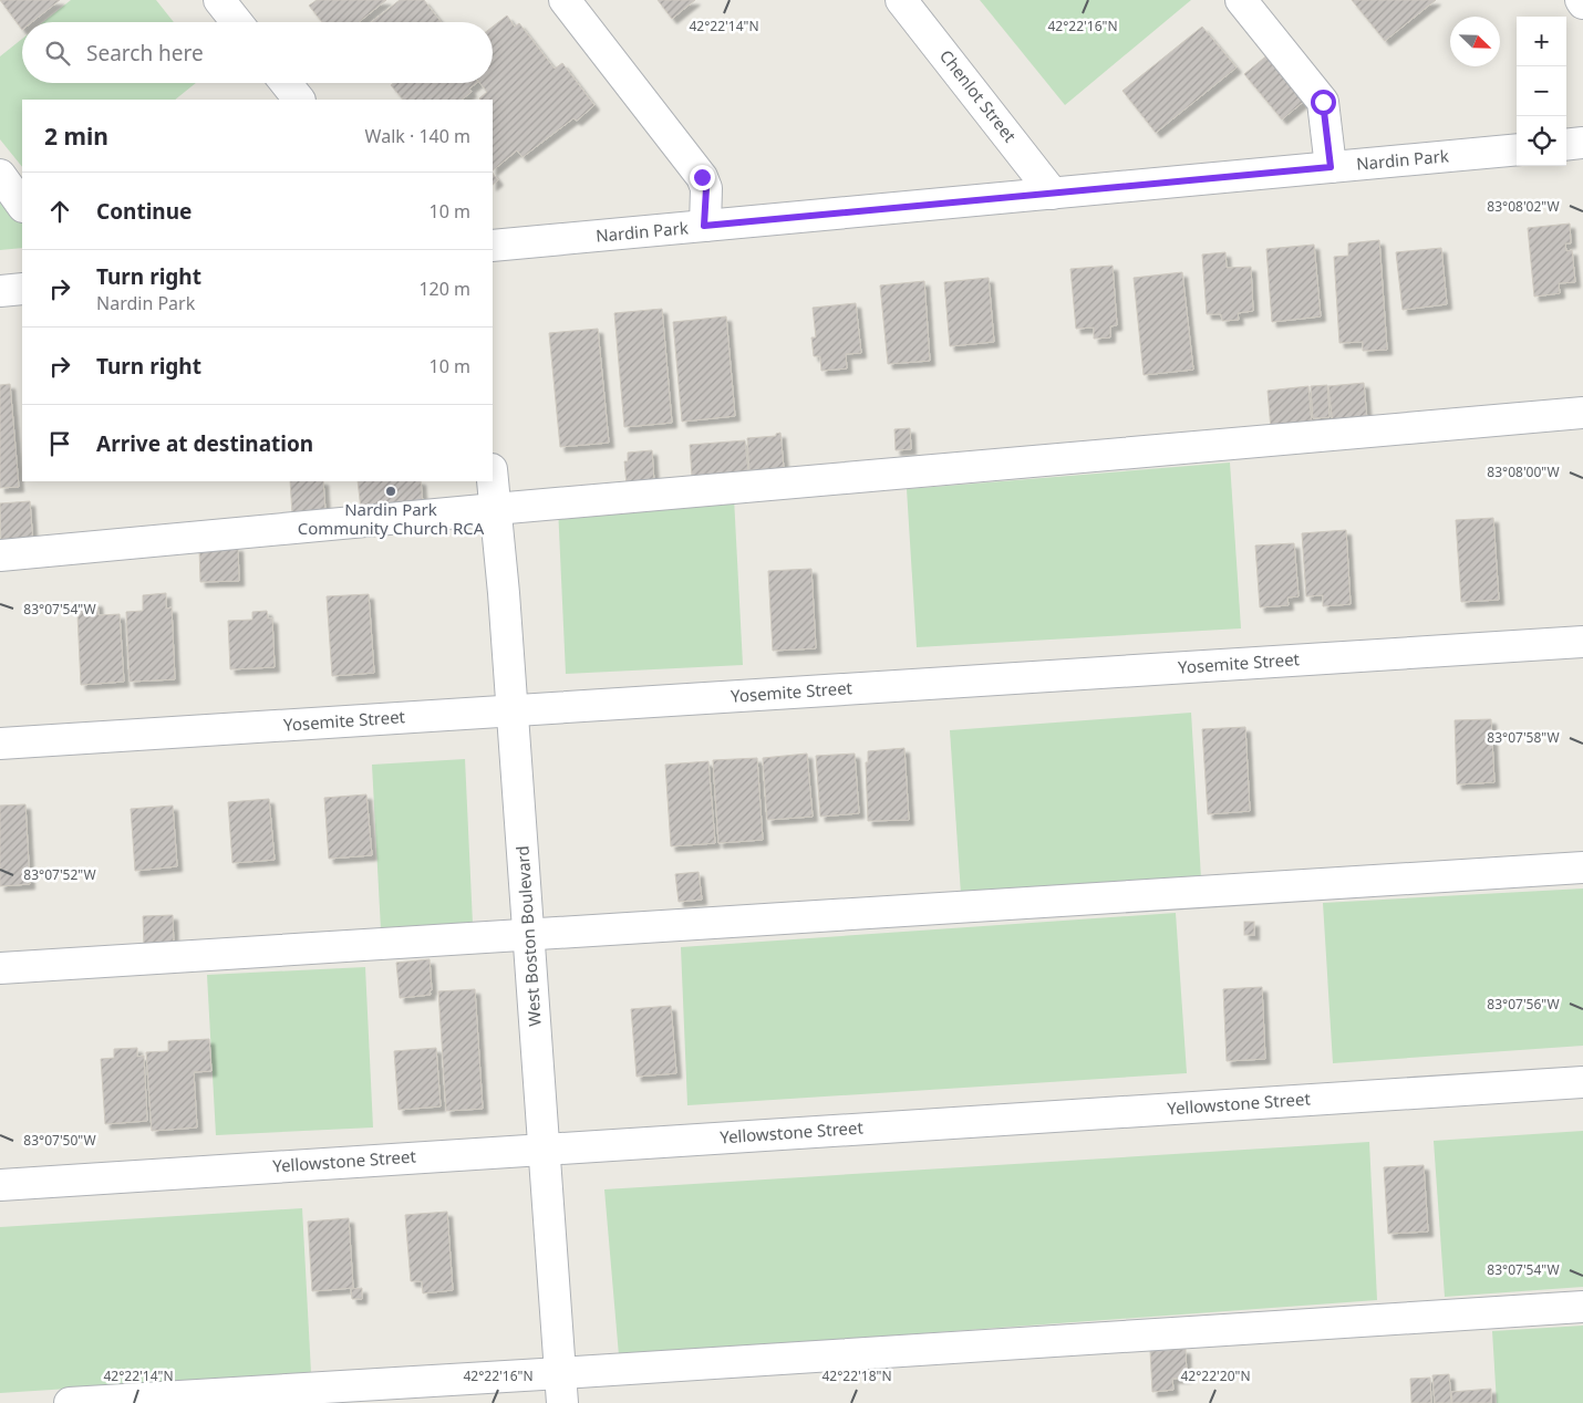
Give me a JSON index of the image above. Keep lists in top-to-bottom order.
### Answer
{
  "streets": {
    "street": [
      "Chenlot Street",
      "Nardin Park",
      "Yosemite Street",
      "West Boston Boulevard",
      "Yellowstone Street"
    ]
  },
  "crossings": [
    ["Chenlot Street", "Nardin Park"],
    ["Yosemite Street", "West Boston Boulevard"],
    ["West Boston Boulevard", "Yellowstone Street"]
  ],
  "places": ["Nardin Park Community Church RCA"],
  "north": "bottom right",
  "page": {
    "map_buttons": ["+", "−"],
    "search": "Search here",
    "heading": ["2 min", "Walk · 140 m"],
    "list": [
      ["Continue", "10 m"],
      ["Turn right", "Nardin Park", "120 m"],
      ["Turn right", "10 m"],
      "Arrive at destination"
    ]
  },
  "coordinates": [
    "42°22'14\"N",
    "42°22'16\"N",
    "83°08'02\"W",
    "83°08'00\"W",
    "83°07'54\"W",
    "83°07'58\"W",
    "83°07'52\"W",
    "83°07'56\"W",
    "83°07'50\"W",
    "42°22'18\"N",
    "42°22'20\"N"
  ]
}
